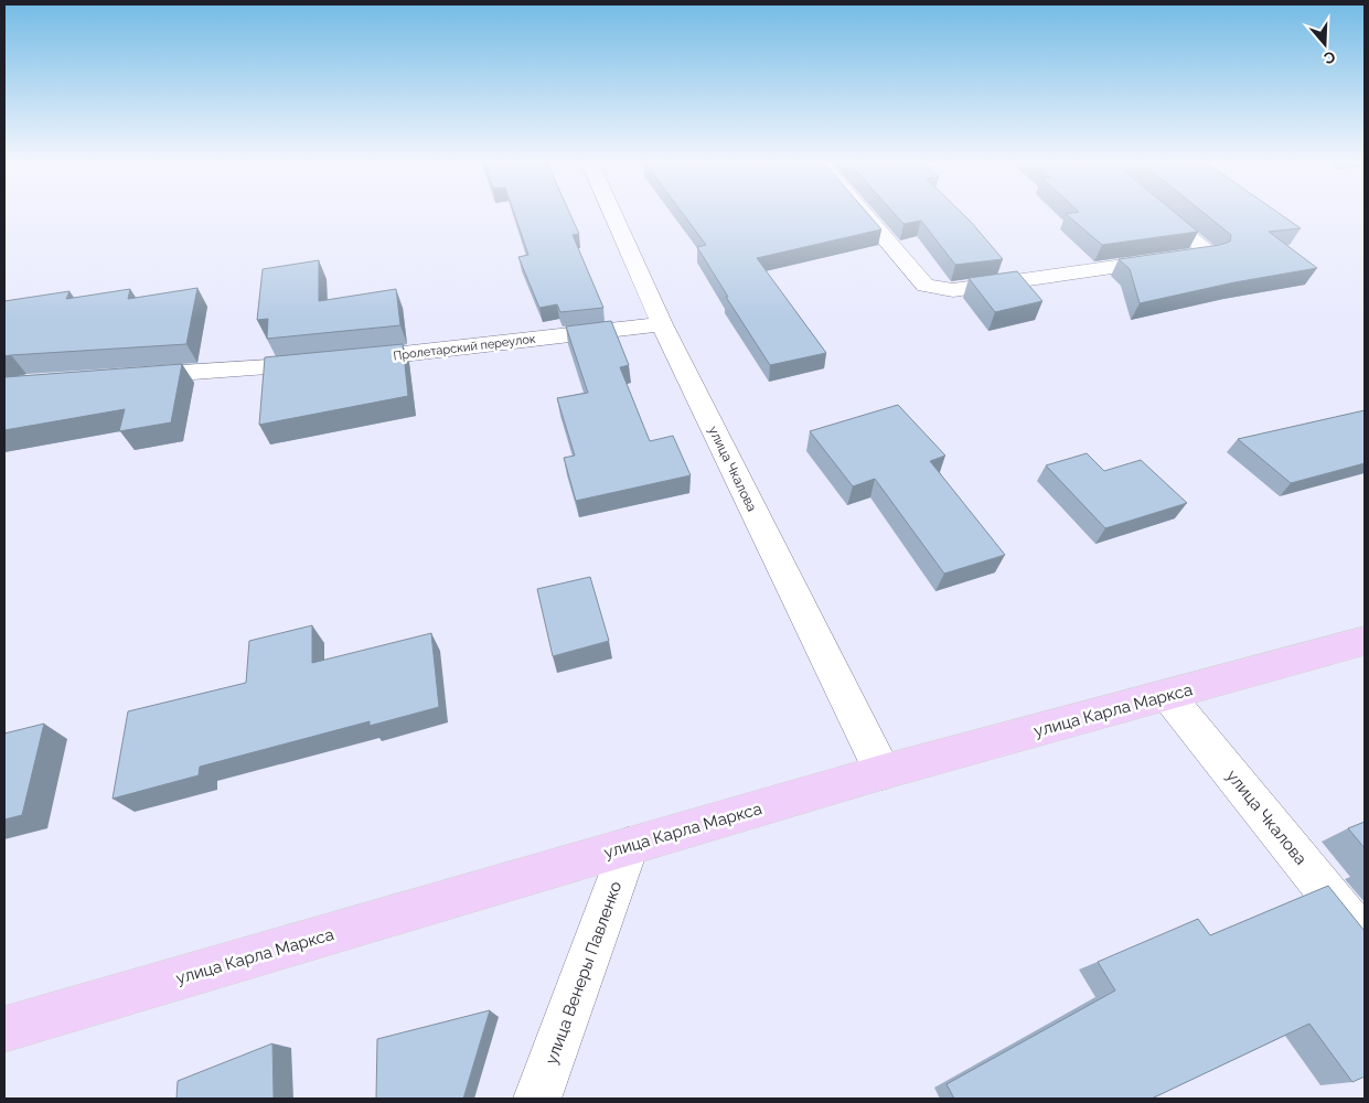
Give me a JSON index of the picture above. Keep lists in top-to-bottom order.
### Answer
{
  "streets": {
    "main road": ["улица Карла Маркса"],
    "street": ["Пролетарский переулок", "улица Чкалова", "улица Венеры Павленко"]
  },
  "crossings": [
    ["Пролетарский переулок", "улица Чкалова"],
    ["улица Чкалова", "улица Карла Маркса"],
    ["улица Карла Маркса", "улица Венеры Павленко"]
  ],
  "north": "bottom"
}
